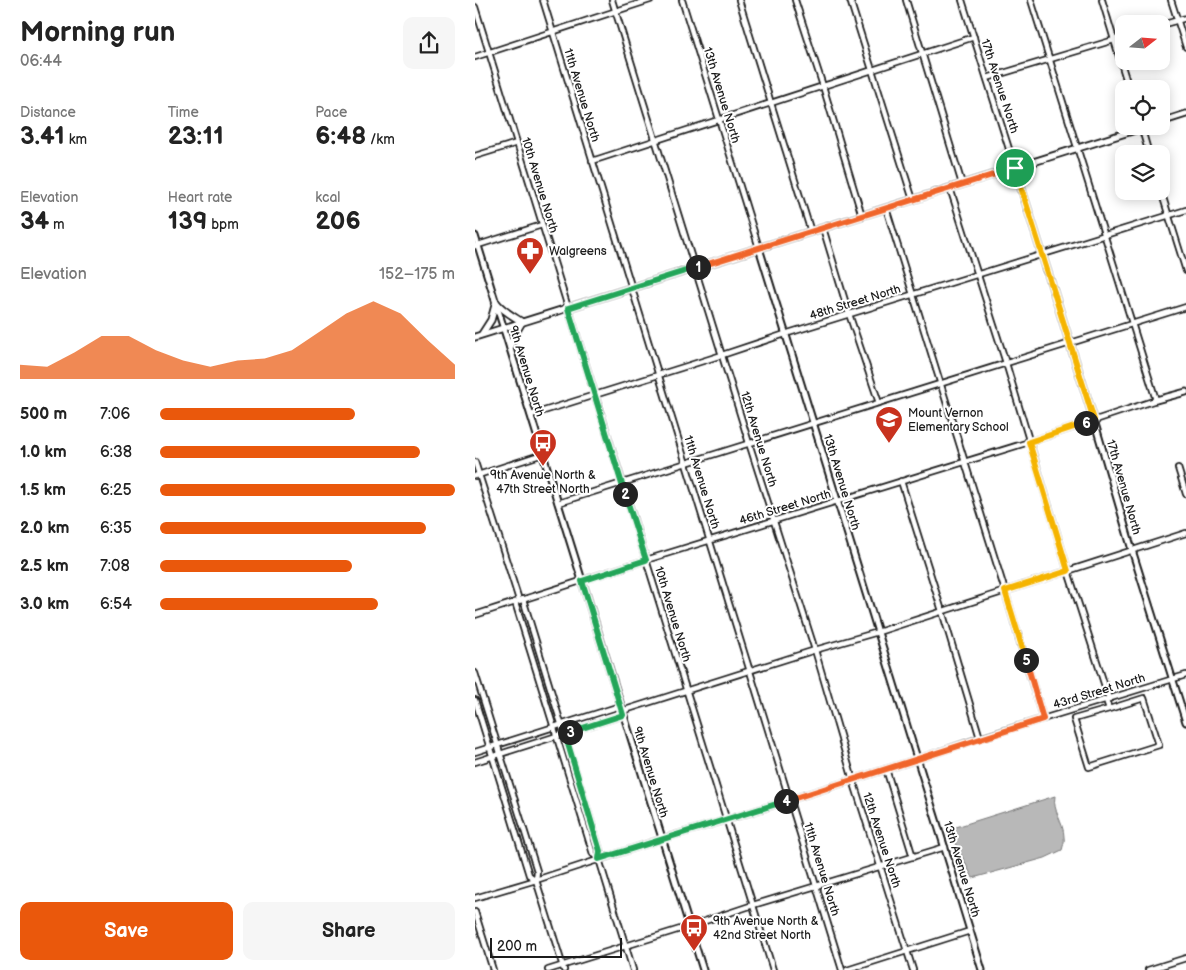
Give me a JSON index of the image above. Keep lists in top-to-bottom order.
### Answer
{
  "streets": {
    "street": [
      "17th Avenue North",
      "11th Avenue North",
      "13th Avenue North",
      "10th Avenue North",
      "48th Street North",
      "9th Avenue North",
      "12th Avenue North",
      "46th Street North",
      "43rd Street North"
    ]
  },
  "crossings": [
    ["17th Avenue North", "48th Street North"],
    ["17th Avenue North", "46th Street North"],
    ["17th Avenue North", "43rd Street North"],
    ["11th Avenue North", "48th Street North"],
    ["11th Avenue North", "46th Street North"],
    ["11th Avenue North", "43rd Street North"],
    ["13th Avenue North", "48th Street North"],
    ["13th Avenue North", "46th Street North"],
    ["13th Avenue North", "43rd Street North"],
    ["10th Avenue North", "48th Street North"],
    ["10th Avenue North", "46th Street North"],
    ["10th Avenue North", "43rd Street North"],
    ["48th Street North", "9th Avenue North"],
    ["48th Street North", "12th Avenue North"],
    ["9th Avenue North", "46th Street North"],
    ["9th Avenue North", "43rd Street North"],
    ["12th Avenue North", "46th Street North"],
    ["12th Avenue North", "43rd Street North"]
  ],
  "places": {
    "pharmacy": ["Walgreens"],
    "school or university": ["Mount Vernon Elementary School"],
    "bus stop": ["9th Avenue North & 47th Street North", "9th Avenue North & 42nd Street North"]
  },
  "scale_bar": "200 m",
  "north": "right",
  "page": {
    "heading": ["Morning run", "06:44"],
    "stats": [
      ["Distance", "3.41 km"],
      ["Time", "23:11"],
      ["Pace", "6:48 /km"],
      ["Elevation", "34 m"],
      ["Heart rate", "139 bpm"],
      ["kcal", "206"]
    ],
    "chart": ["Elevation", "152–175 m"],
    "pins": [
      "1",
      "6",
      "2",
      "5",
      "3",
      "4"
    ],
    "list": [
      {
        "name": "500 m",
        "note": "7:06"
      },
      {
        "name": "1.0 km",
        "note": "6:38"
      },
      {
        "name": "1.5 km",
        "note": "6:25"
      },
      {
        "name": "2.0 km",
        "note": "6:35"
      },
      {
        "name": "2.5 km",
        "note": "7:08"
      },
      {
        "name": "3.0 km",
        "note": "6:54"
      }
    ],
    "buttons": ["Save", "Share"],
    "scale": "200 m"
  }
}
